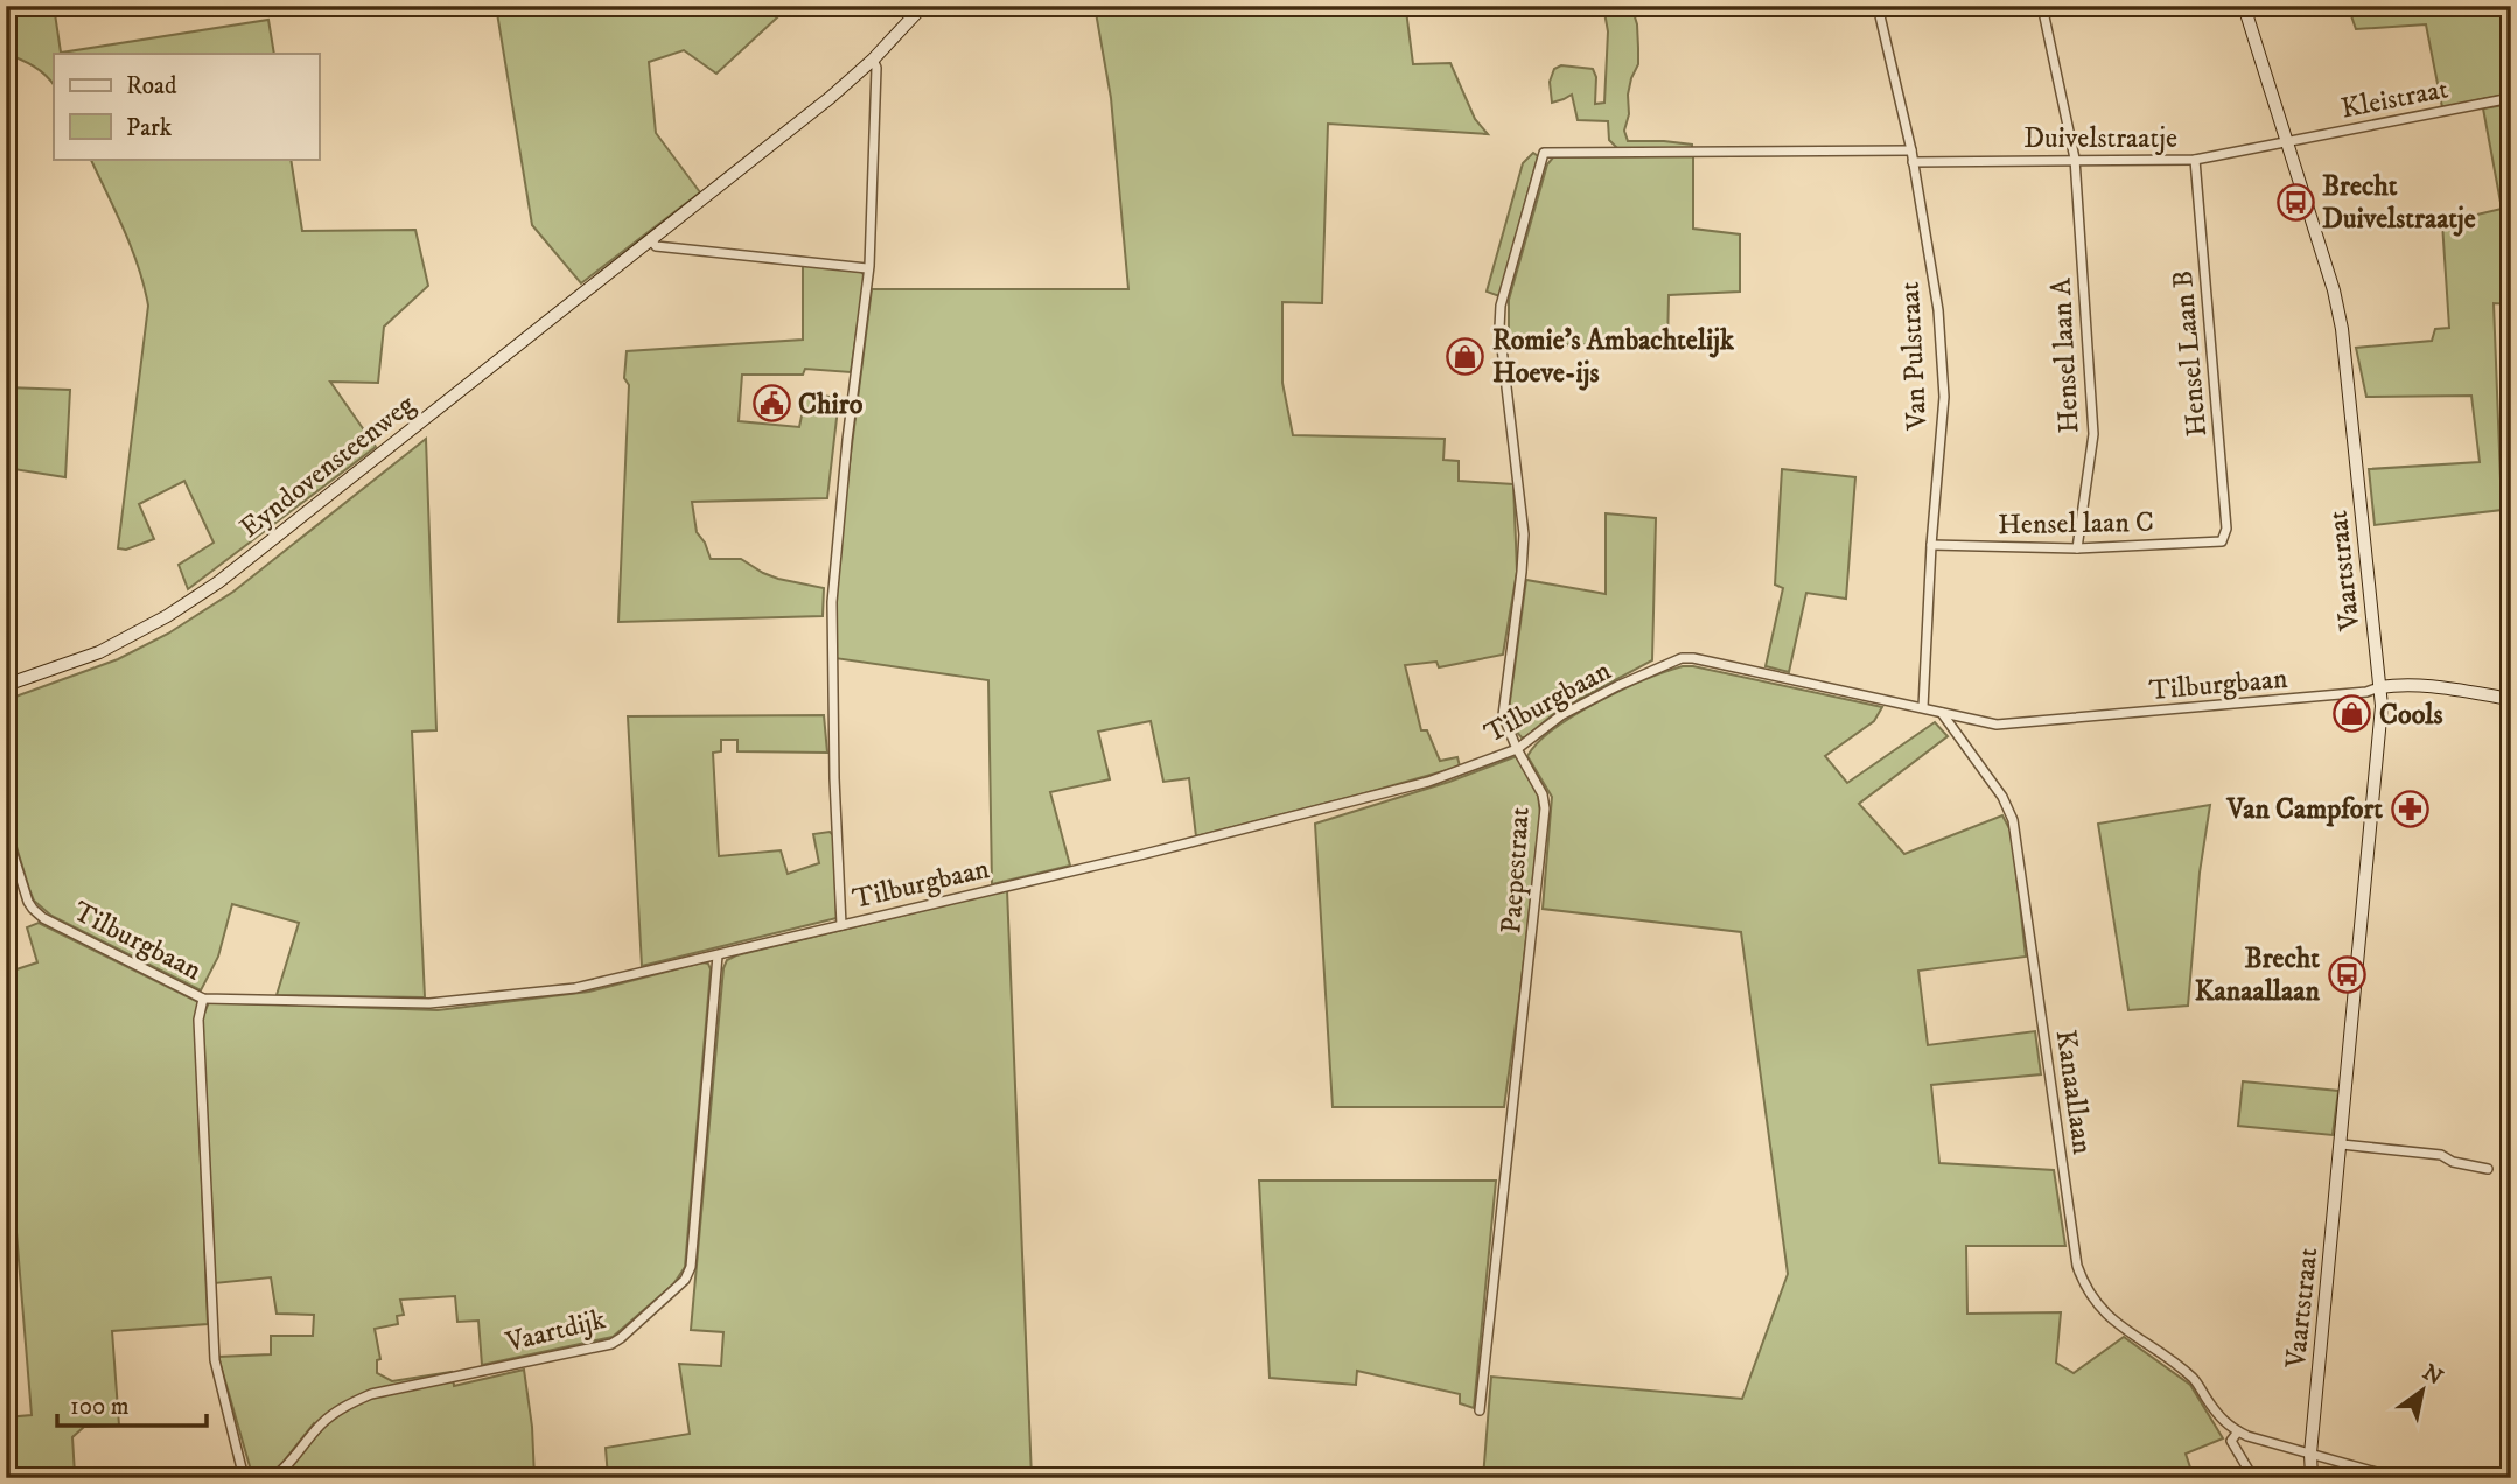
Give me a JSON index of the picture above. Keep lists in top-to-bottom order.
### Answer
{
  "streets": {
    "main road": ["Eyndovensteenweg", "Vaartstraat"],
    "street": [
      "Kleistraat",
      "Duivelstraatje",
      "Hensel Laan B",
      "Van Pulstraat",
      "Hensel laan A",
      "Hensel laan C",
      "Tilburgbaan",
      "Paepestraat",
      "Kanaallaan",
      "Vaartdijk"
    ]
  },
  "crossings": [
    ["Kleistraat", "Duivelstraatje"],
    ["Kleistraat", "Vaartstraat"],
    ["Duivelstraatje", "Hensel Laan B"],
    ["Duivelstraatje", "Van Pulstraat"],
    ["Duivelstraatje", "Hensel laan A"],
    ["Duivelstraatje", "Vaartstraat"],
    ["Hensel Laan B", "Hensel laan C"],
    ["Van Pulstraat", "Hensel laan C"],
    ["Van Pulstraat", "Tilburgbaan"],
    ["Van Pulstraat", "Paepestraat"],
    ["Hensel laan A", "Hensel laan C"],
    ["Vaartstraat", "Tilburgbaan"],
    ["Vaartstraat", "Kanaallaan"],
    ["Tilburgbaan", "Paepestraat"],
    ["Tilburgbaan", "Kanaallaan"],
    ["Tilburgbaan", "Vaartdijk"]
  ],
  "places": {
    "bus stop": ["Brecht Duivelstraatje", "Brecht Kanaallaan"],
    "shop": ["Romie's Ambachtelijk Hoeve-ijs", "Cools"],
    "public building": ["Chiro"],
    "pharmacy": ["Van Campfort"]
  },
  "legend": ["Road", "Park"],
  "scale_bar": "100 m",
  "north": "top right"
}
